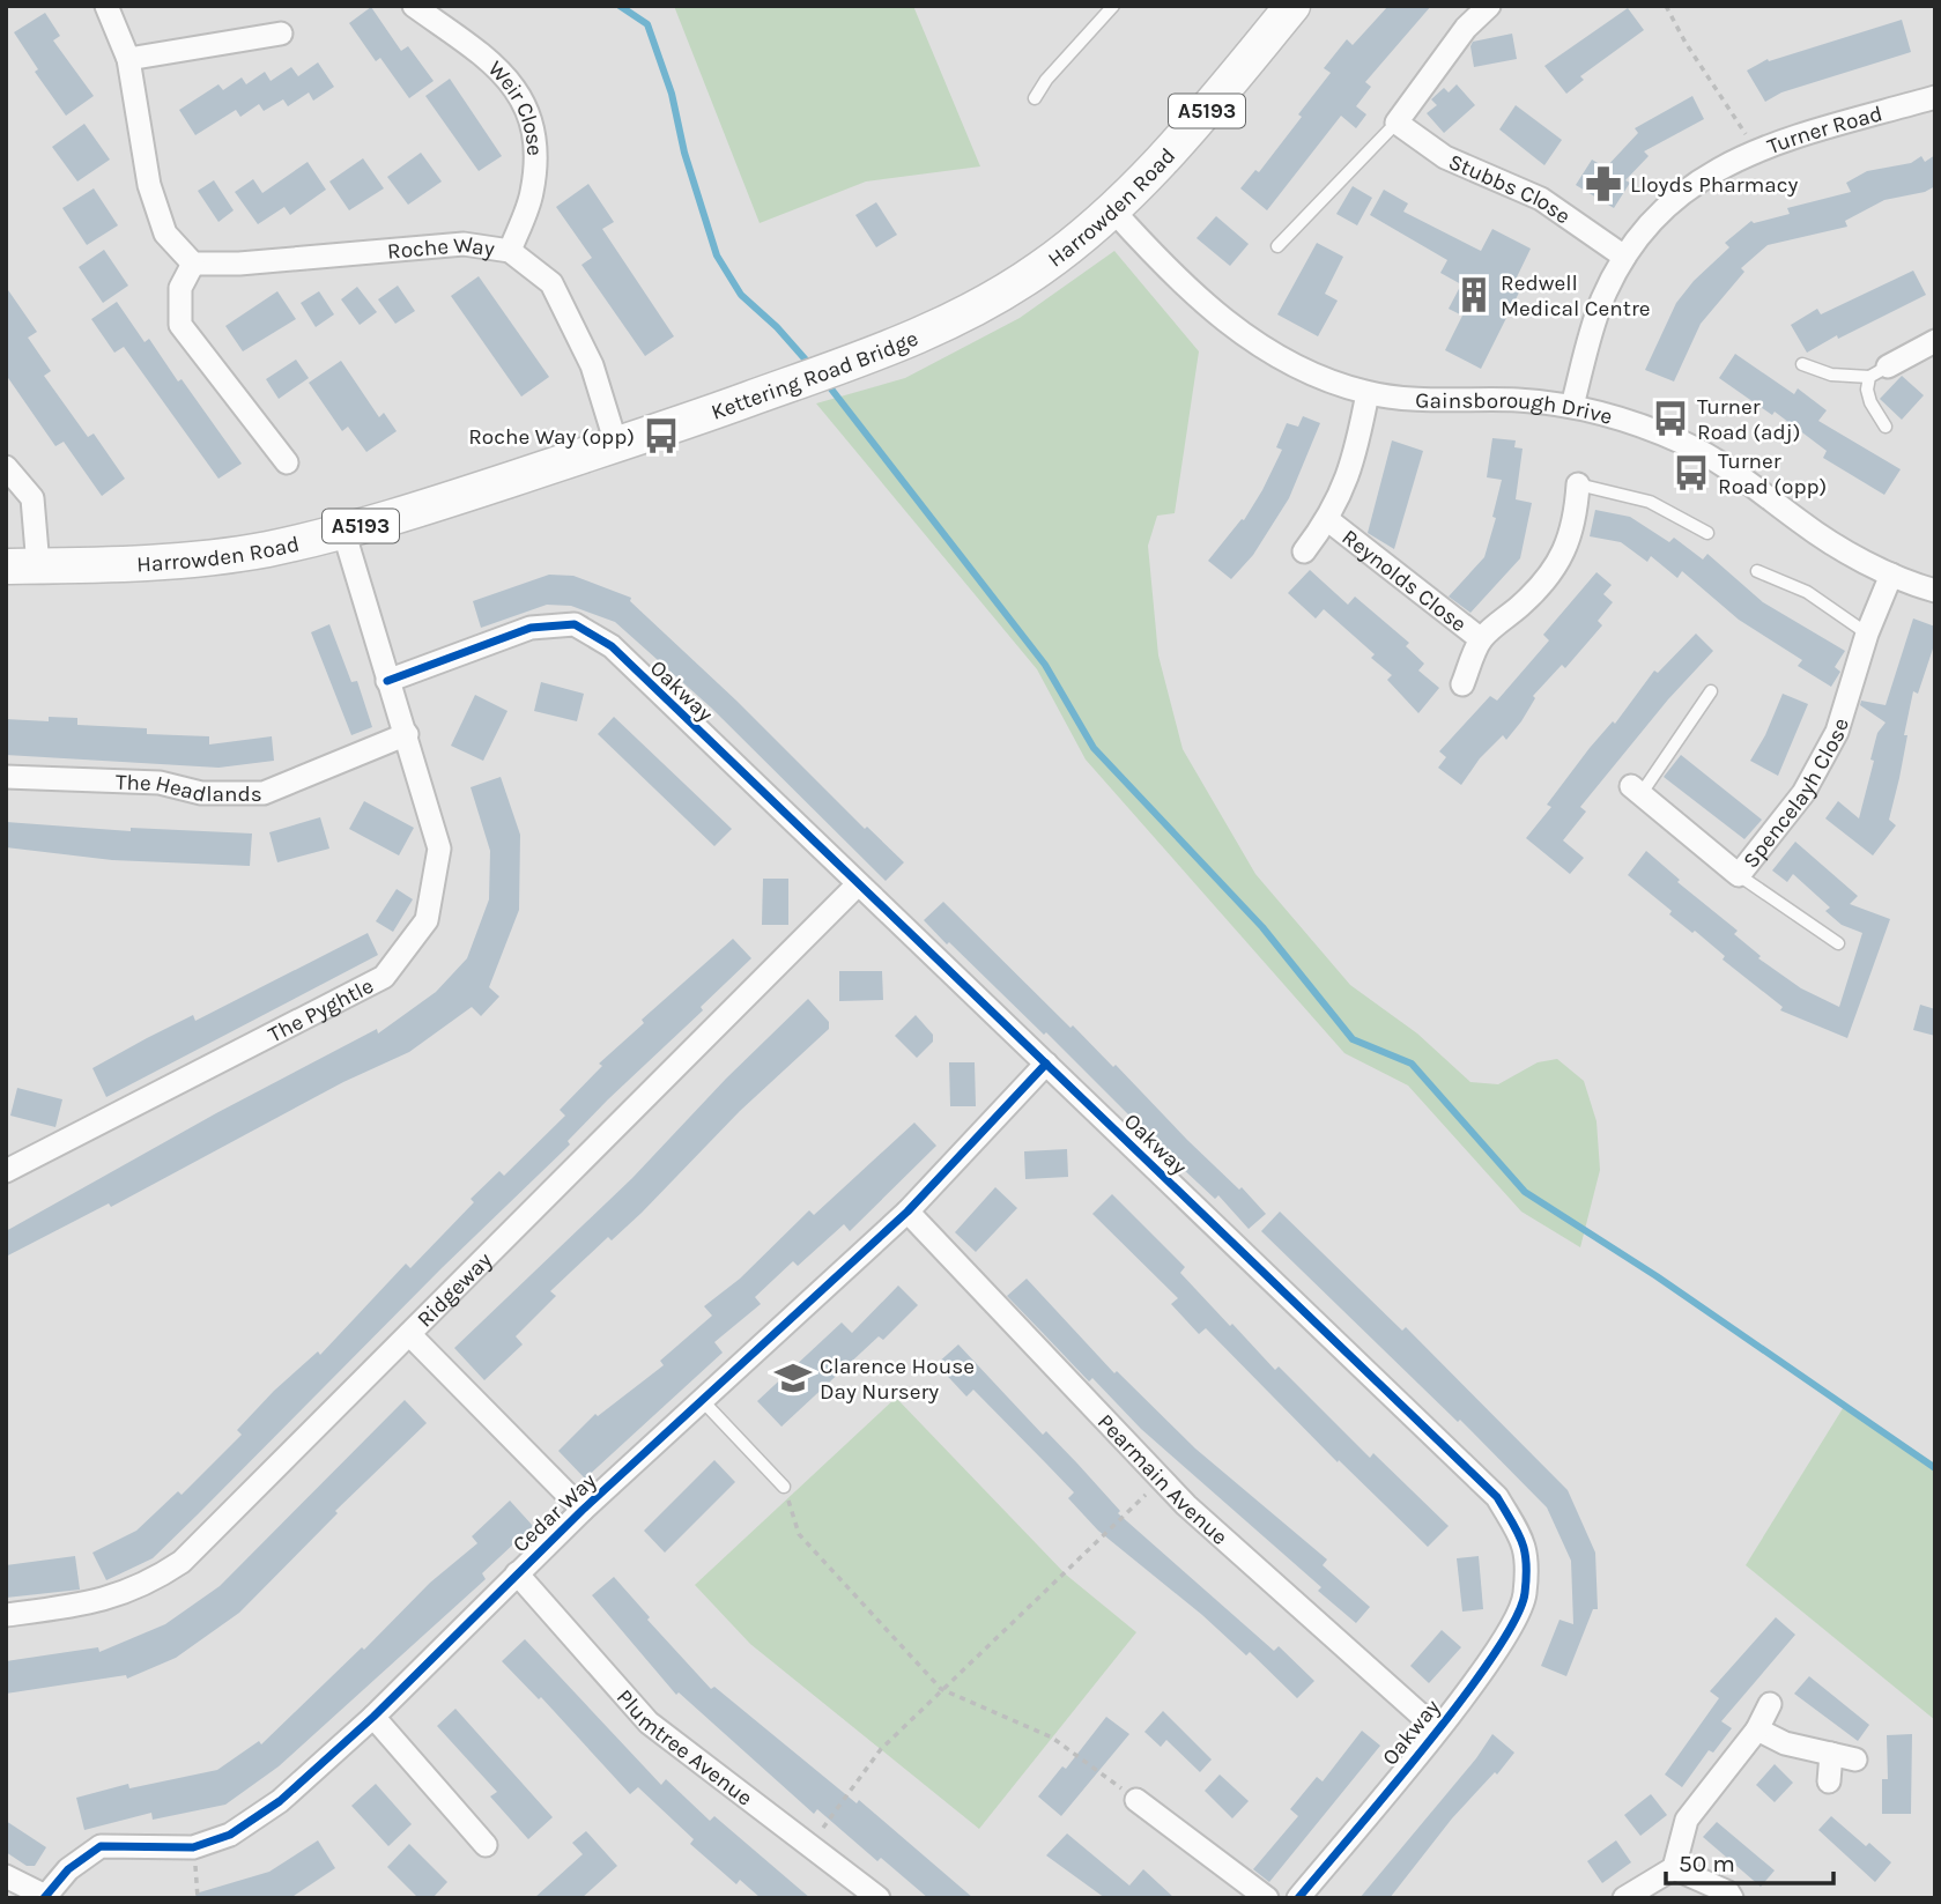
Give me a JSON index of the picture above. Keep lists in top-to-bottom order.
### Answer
{
  "streets": {
    "main road": ["A5193", "Harrowden Road", "Kettering Road Bridge"],
    "street": [
      "Weir Close",
      "Turner Road",
      "Stubbs Close",
      "Roche Way",
      "Gainsborough Drive",
      "Reynolds Close",
      "Oakway",
      "The Headlands",
      "Spencelayh Close",
      "The Pyghtle",
      "Ridgeway",
      "Pearmain Avenue",
      "Cedar Way",
      "Plumtree Avenue"
    ]
  },
  "crossings": [
    ["Weir Close", "Roche Way"],
    ["Turner Road", "Stubbs Close"],
    ["Turner Road", "Gainsborough Drive"],
    ["Harrowden Road", "Roche Way"],
    ["Harrowden Road", "Kettering Road Bridge"],
    ["Harrowden Road", "Gainsborough Drive"],
    ["Harrowden Road", "The Pyghtle"],
    ["Gainsborough Drive", "Reynolds Close"],
    ["Gainsborough Drive", "Spencelayh Close"],
    ["Oakway", "The Pyghtle"],
    ["Oakway", "Ridgeway"],
    ["Oakway", "Pearmain Avenue"],
    ["Oakway", "Cedar Way"],
    ["The Headlands", "The Pyghtle"],
    ["Pearmain Avenue", "Cedar Way"],
    ["Cedar Way", "Plumtree Avenue"]
  ],
  "places": {
    "pharmacy": ["Lloyds Pharmacy"],
    "building": ["Redwell Medical Centre"],
    "bus stop": ["Turner Road (adj)", "Roche Way (opp)", "Turner Road (opp)"],
    "school or university": ["Clarence House Day Nursery"]
  },
  "scale_bar": "50 m"
}
